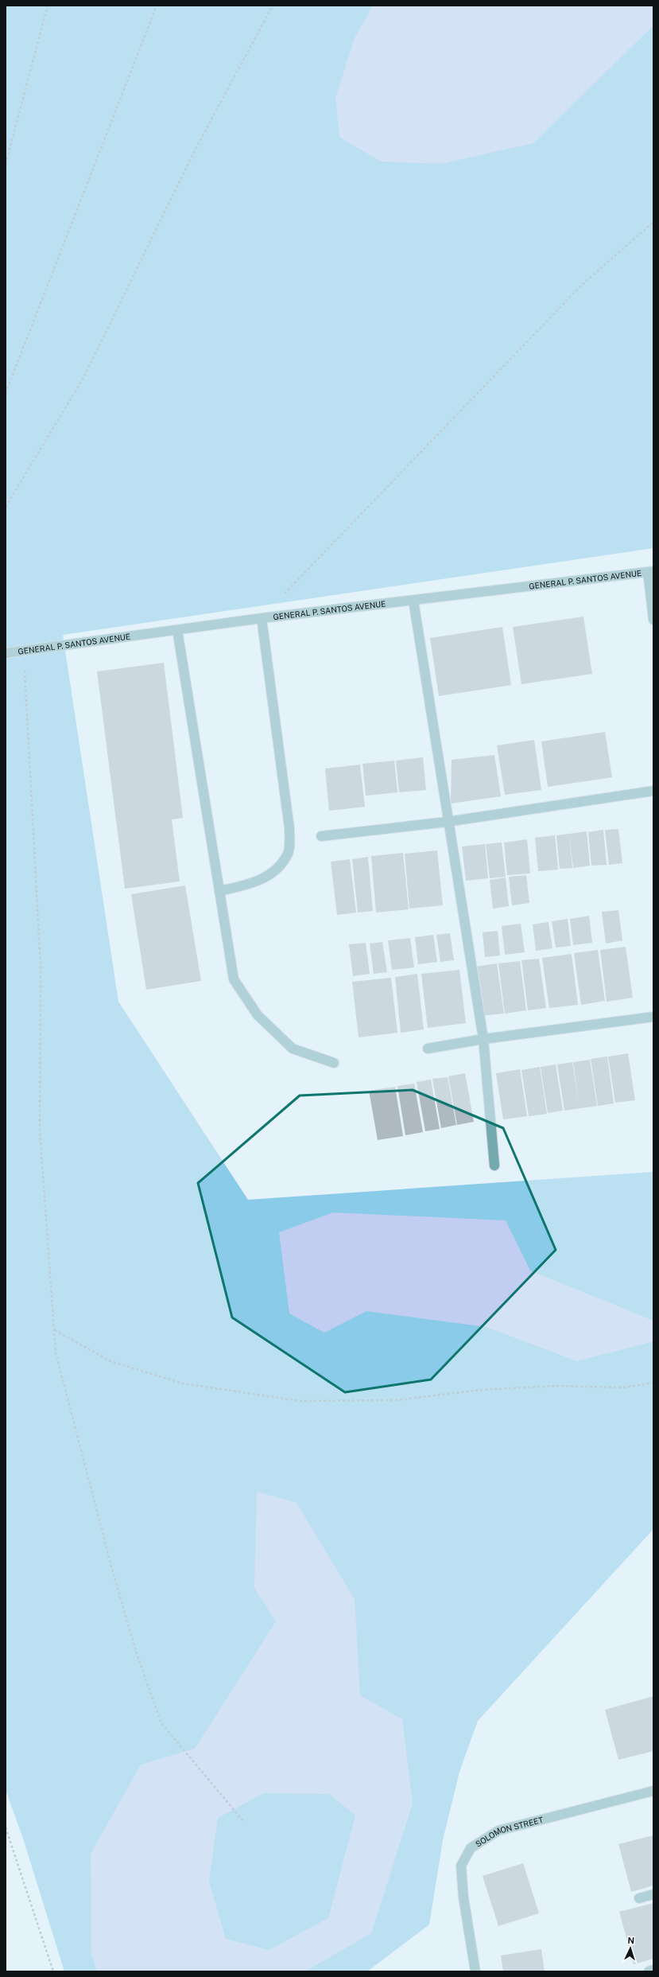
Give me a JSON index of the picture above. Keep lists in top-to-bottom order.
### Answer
{
  "streets": {
    "street": ["GENERAL P. SANTOS AVENUE", "SOLOMON STREET"]
  },
  "north": "top"
}
